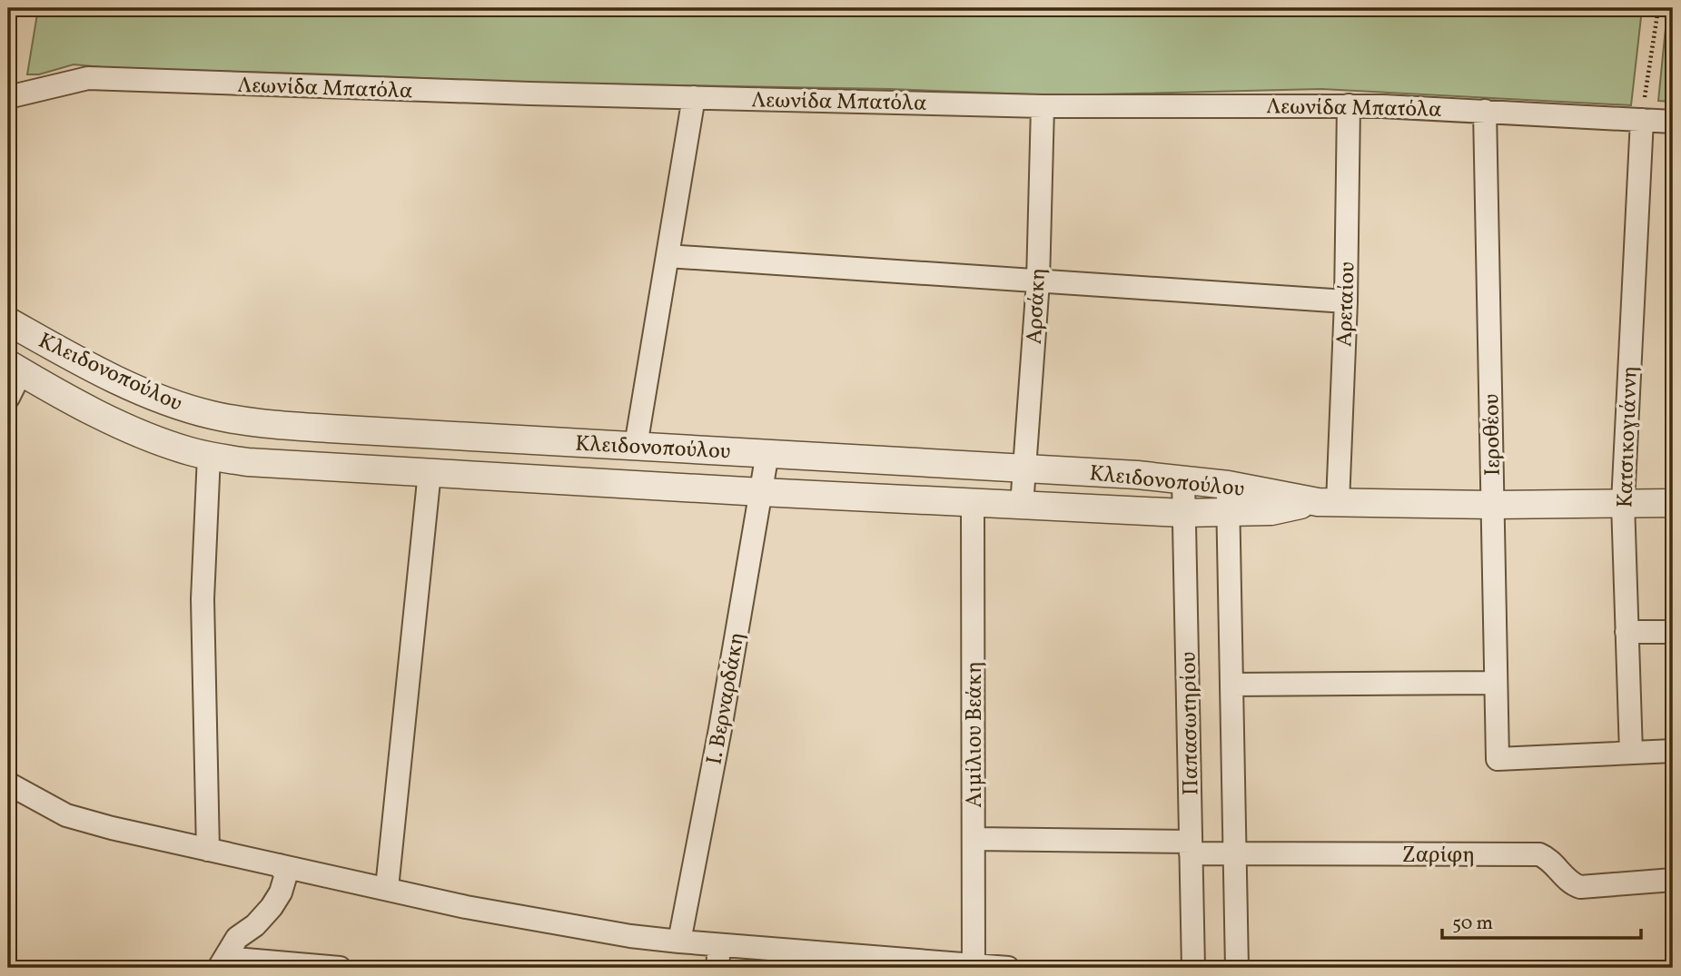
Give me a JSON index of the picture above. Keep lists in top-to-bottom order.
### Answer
{
  "streets": {
    "street": [
      "Λεωνίδα Μπατόλα",
      "Αρεταίου",
      "Αρσάκη",
      "Κλειδονοπούλου",
      "Ιεροθέου",
      "Κατσικογιάννη",
      "Ι. Βερναρδάκη",
      "Παπασωτηρίου",
      "Αιμίλιου Βεάκη",
      "Ζαρίφη"
    ]
  },
  "crossings": [
    ["Λεωνίδα Μπατόλα", "Αρεταίου"],
    ["Λεωνίδα Μπατόλα", "Αρσάκη"],
    ["Λεωνίδα Μπατόλα", "Ιεροθέου"],
    ["Λεωνίδα Μπατόλα", "Κατσικογιάννη"],
    ["Αρεταίου", "Κλειδονοπούλου"],
    ["Αρσάκη", "Κλειδονοπούλου"],
    ["Κλειδονοπούλου", "Ιεροθέου"],
    ["Κλειδονοπούλου", "Κατσικογιάννη"],
    ["Κλειδονοπούλου", "Ι. Βερναρδάκη"],
    ["Κλειδονοπούλου", "Παπασωτηρίου"],
    ["Κλειδονοπούλου", "Αιμίλιου Βεάκη"],
    ["Ιεροθέου", "Κατσικογιάννη"],
    ["Παπασωτηρίου", "Ζαρίφη"],
    ["Αιμίλιου Βεάκη", "Ζαρίφη"]
  ],
  "scale_bar": "50 m"
}
